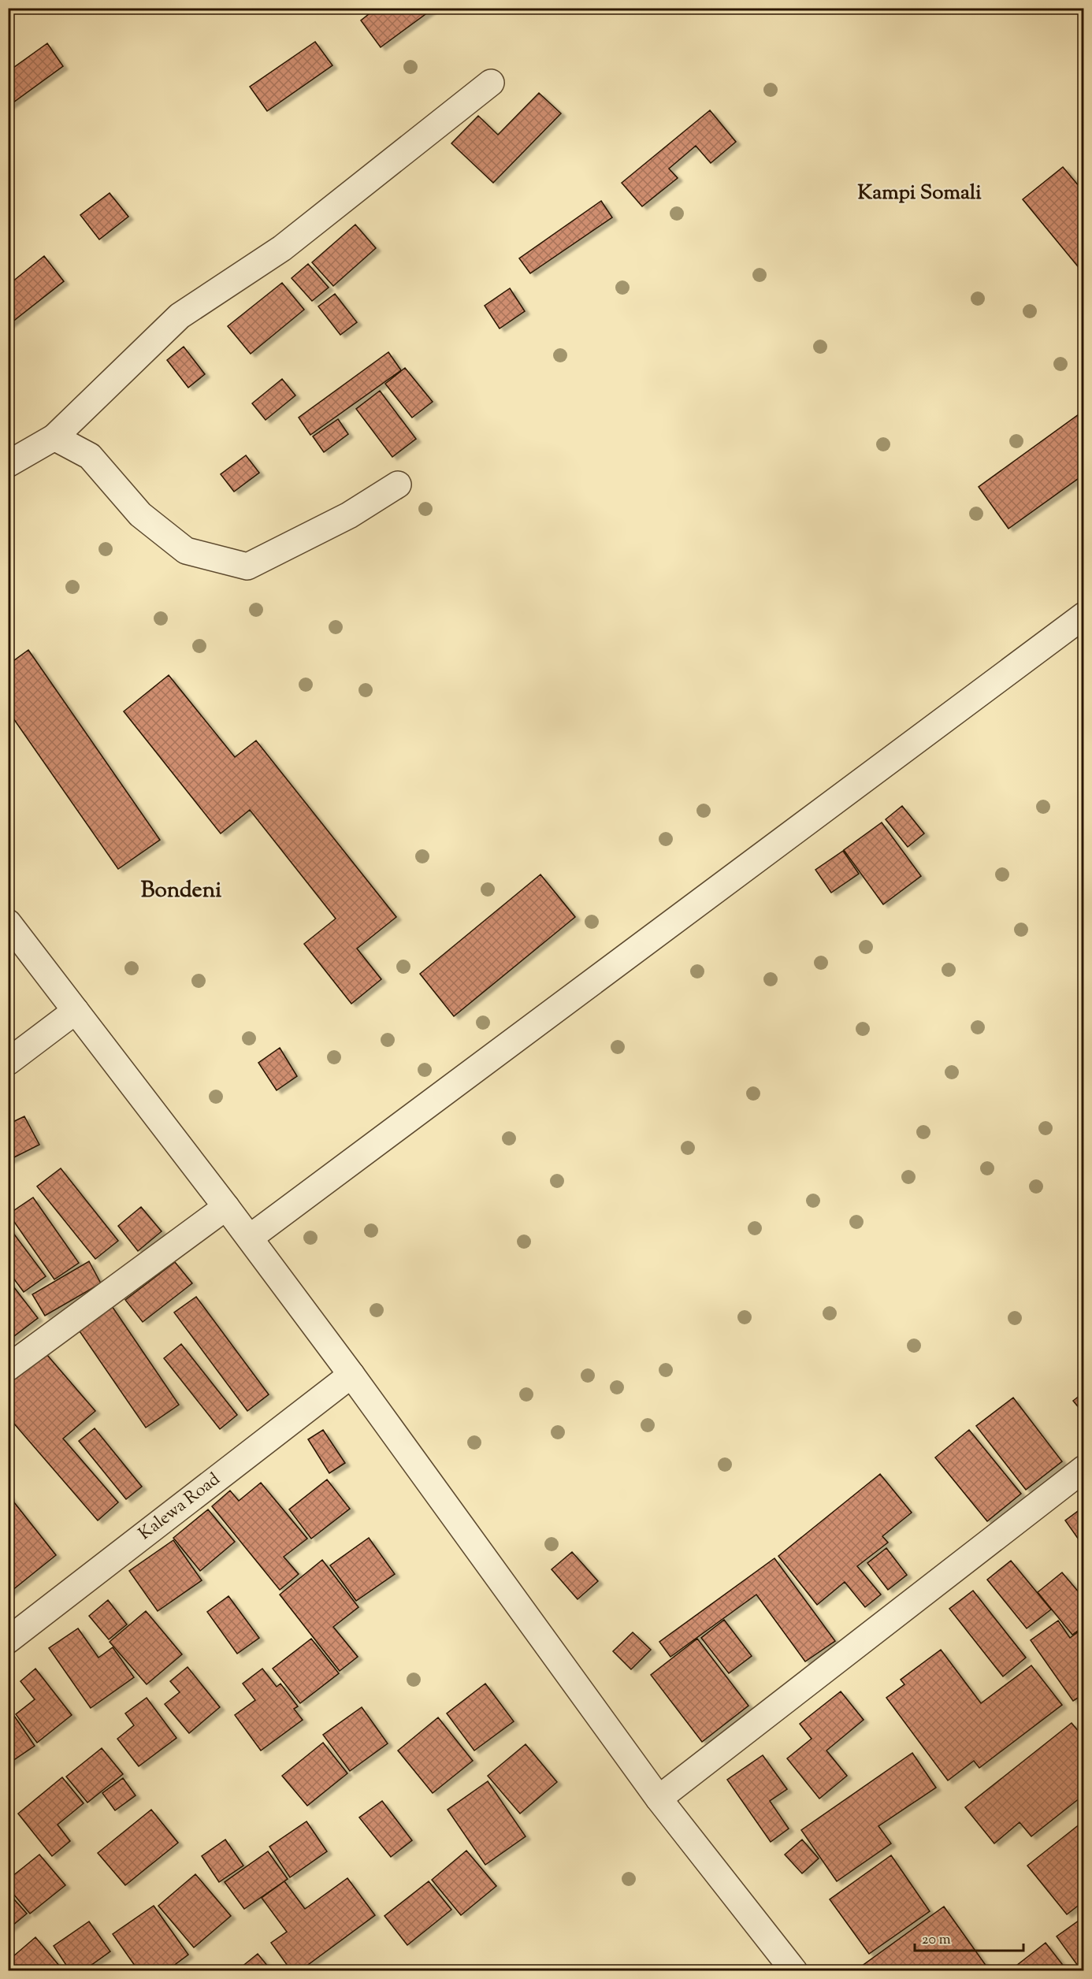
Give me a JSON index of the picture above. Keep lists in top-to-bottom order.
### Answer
{
  "streets": {
    "street": ["Kalewa Road"]
  },
  "districts": ["Kampi Somali", "Bondeni"],
  "scale_bar": "20 m"
}
